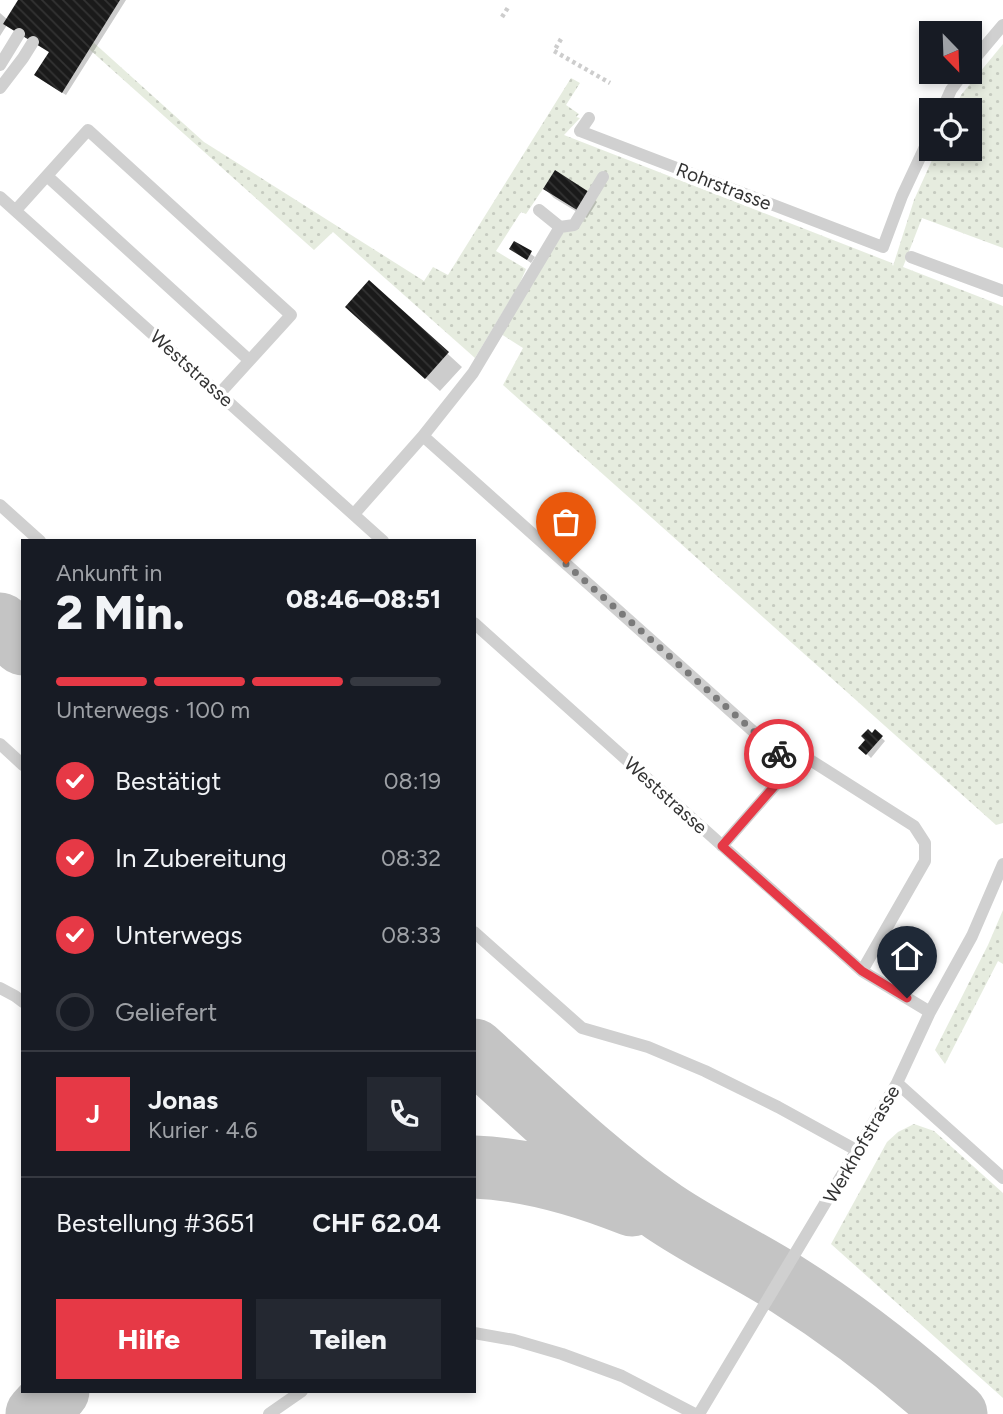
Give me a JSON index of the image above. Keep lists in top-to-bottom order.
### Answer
{
  "streets": {
    "lane": ["Rohrstrasse", "Weststrasse", "Werkhofstrasse"]
  },
  "crossings": [
    ["Weststrasse", "Werkhofstrasse"]
  ],
  "north": "bottom right",
  "page": {
    "heading": ["2 Min.", "Ankunft in", "08:46–08:51"],
    "panel": [
      "Jonas",
      "Kurier · 4.6",
      "Bestellung #3651",
      "CHF 62.04"
    ],
    "bar": "Unterwegs · 100 m",
    "list": [
      ["Bestätigt", "08:19"],
      ["In Zubereitung", "08:32"],
      ["Unterwegs", "08:33"],
      "Geliefert"
    ],
    "round": "J",
    "buttons": ["Hilfe", "Teilen"]
  }
}
